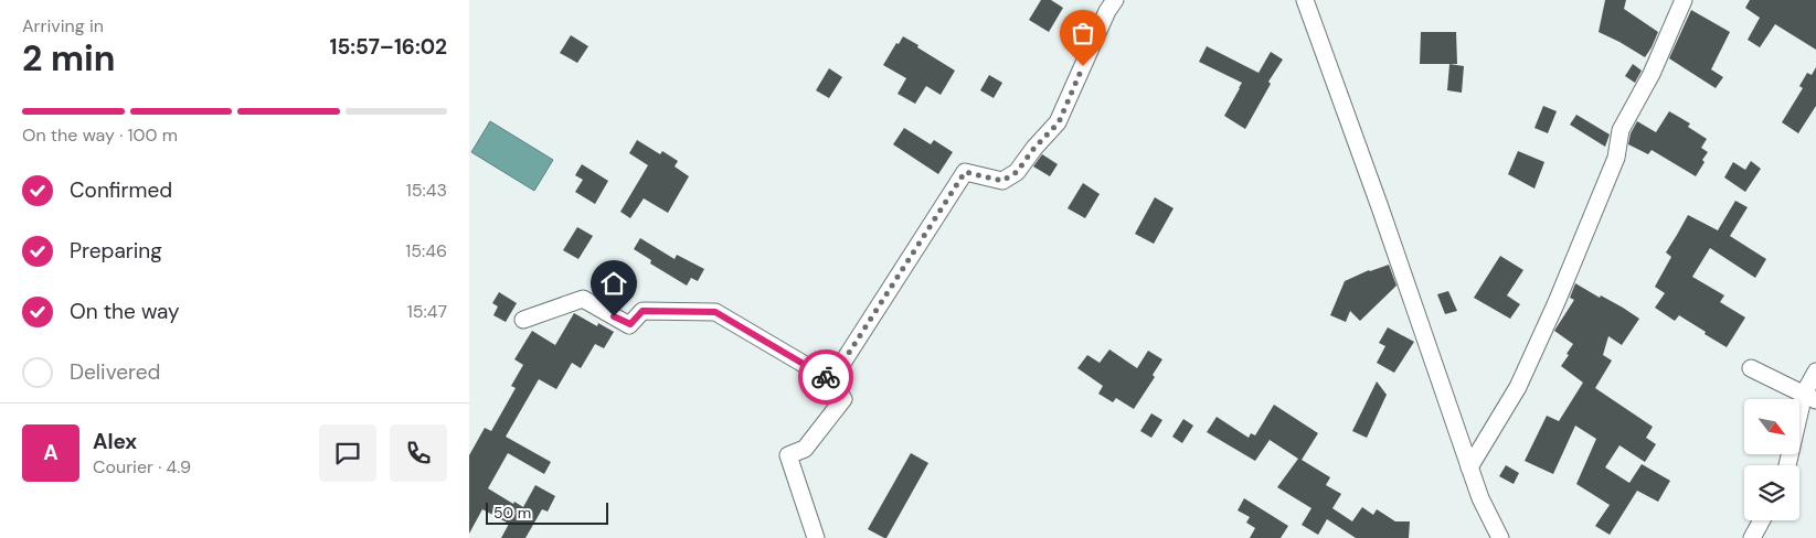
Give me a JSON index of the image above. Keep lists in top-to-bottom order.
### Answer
{
  "scale_bar": "50 m",
  "north": "bottom right",
  "page": {
    "heading": ["2 min", "Arriving in", "15:57–16:02"],
    "panel": ["Alex", "Courier · 4.9"],
    "bar": "On the way · 100 m",
    "list": [
      ["Confirmed", "15:43"],
      ["Preparing", "15:46"],
      ["On the way", "15:47"],
      "Delivered"
    ],
    "round": "A",
    "scale": "50 m"
  }
}
